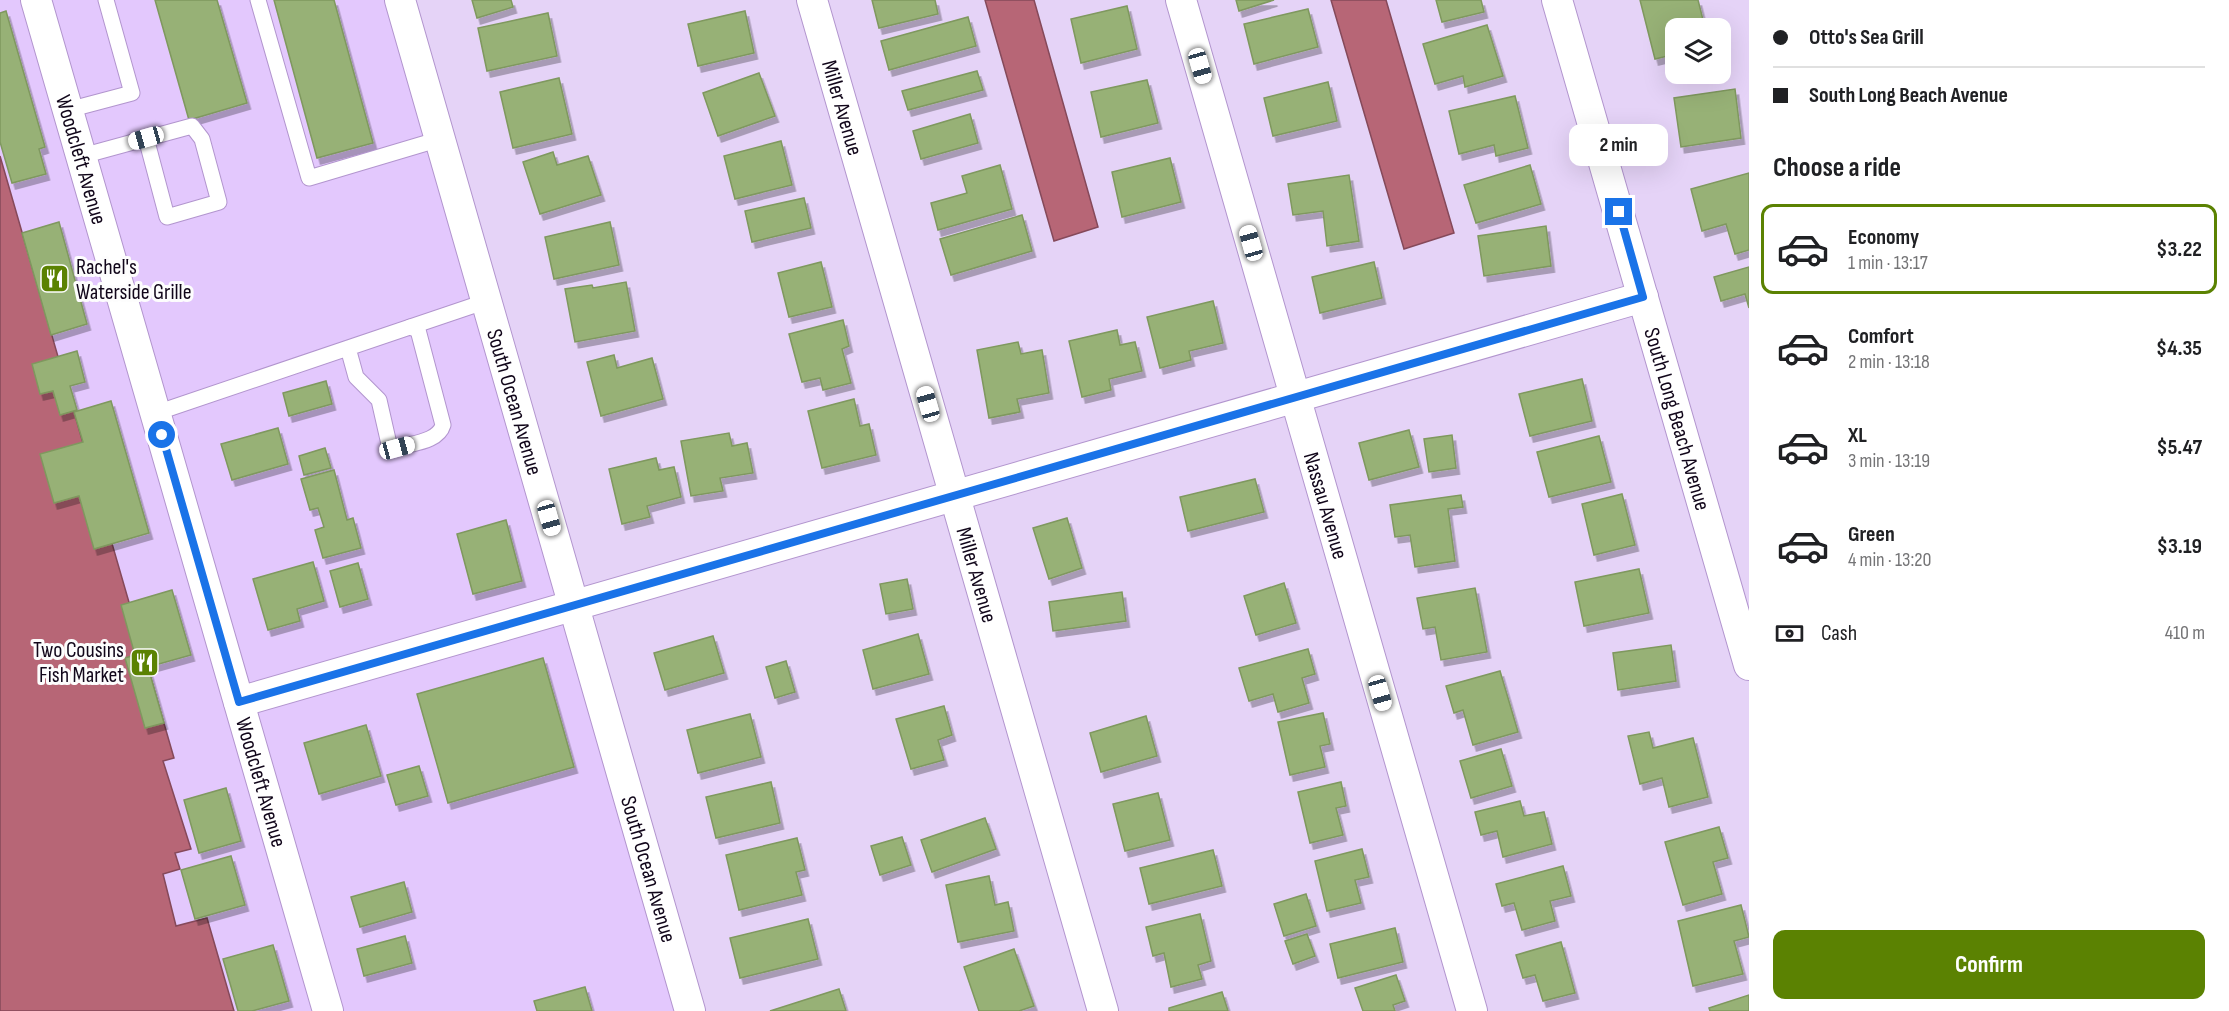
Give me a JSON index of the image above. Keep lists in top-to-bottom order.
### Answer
{
  "streets": {
    "street": [
      "Miller Avenue",
      "Woodcleft Avenue",
      "South Ocean Avenue",
      "South Long Beach Avenue",
      "Nassau Avenue"
    ]
  },
  "places": {
    "restaurant": ["Rachel's Waterside Grille", "Two Cousins Fish Market"]
  },
  "page": {
    "banner": ["Otto's Sea Grill", "South Long Beach Avenue"],
    "bubble": "2 min",
    "heading": "Choose a ride",
    "list": [
      {
        "name": "Economy",
        "note": "1 min · 13:17",
        "value": "$3.22"
      },
      {
        "name": "Comfort",
        "note": "2 min · 13:18",
        "value": "$4.35"
      },
      {
        "name": "XL",
        "note": "3 min · 13:19",
        "value": "$5.47"
      },
      {
        "name": "Green",
        "note": "4 min · 13:20",
        "value": "$3.19"
      }
    ],
    "pay": ["Cash", "410 m"],
    "buttons": "Confirm"
  }
}
